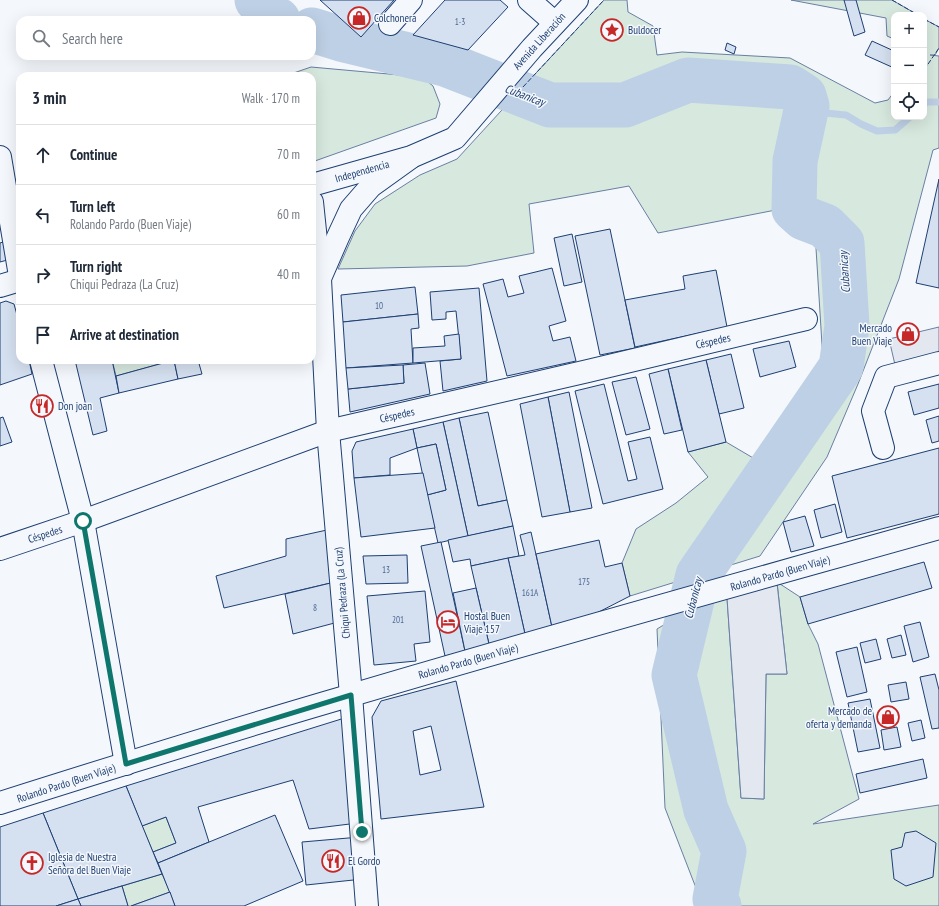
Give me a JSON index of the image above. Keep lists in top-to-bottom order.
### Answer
{
  "streets": {
    "street": [
      "Avenida Liberación",
      "Independencia",
      "Céspedes",
      "Rolando Pardo (Buen Viaje)",
      "Chiqui Pedraza (La Cruz)"
    ]
  },
  "crossings": [
    ["Avenida Liberación", "Independencia"],
    ["Avenida Liberación", "Chiqui Pedraza (La Cruz)"],
    ["Independencia", "Chiqui Pedraza (La Cruz)"],
    ["Céspedes", "Chiqui Pedraza (La Cruz)"],
    ["Rolando Pardo (Buen Viaje)", "Chiqui Pedraza (La Cruz)"]
  ],
  "water": ["Cubanicay"],
  "places": {
    "shop": ["Colchonera", "Mercado Buen Viaje", "Mercado de oferta y demanda"],
    "place": ["Buldocer"],
    "restaurant": ["Don joan", "El Gordo"],
    "hotel": ["Hostal Buen Viaje 157"],
    "church": ["Iglesia de Nuestra Señora del Buen Viaje"]
  },
  "house_numbers": [
    "1-3",
    "10",
    "13",
    "175",
    "161A",
    "8",
    "201"
  ],
  "page": {
    "map_buttons": ["+", "−"],
    "search": "Search here",
    "heading": ["3 min", "Walk · 170 m"],
    "list": [
      ["Continue", "70 m"],
      ["Turn left", "Rolando Pardo (Buen Viaje)", "60 m"],
      ["Turn right", "Chiqui Pedraza (La Cruz)", "40 m"],
      "Arrive at destination"
    ]
  }
}
